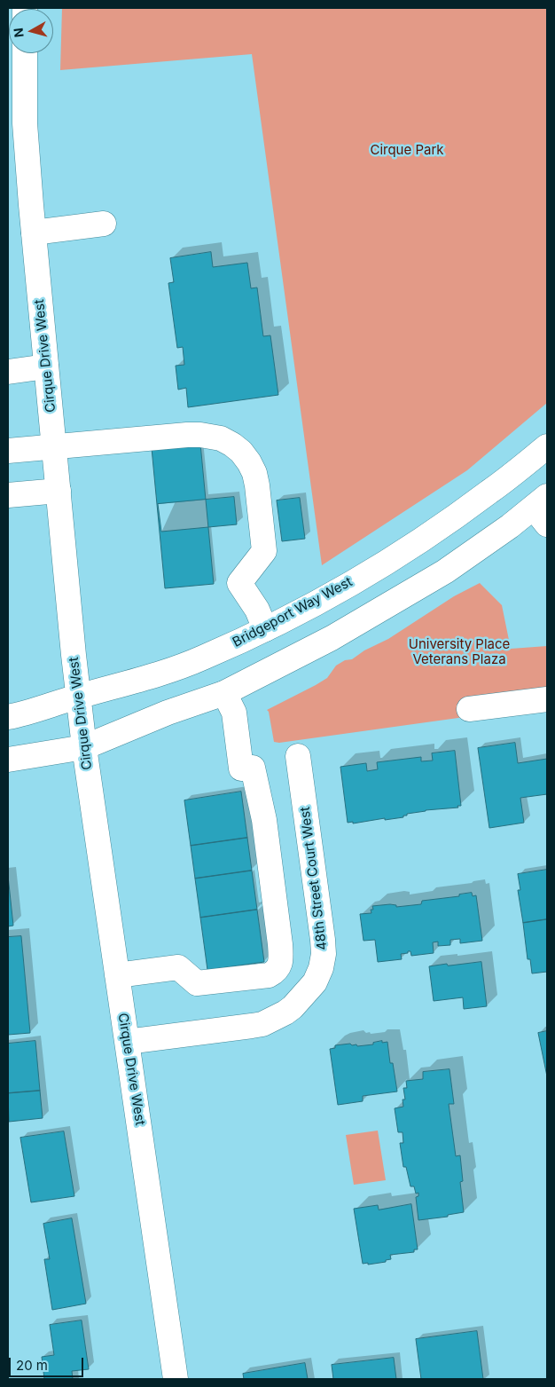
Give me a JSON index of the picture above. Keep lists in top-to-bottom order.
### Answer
{
  "streets": {
    "main road": ["Cirque Drive West", "Bridgeport Way West", "48th Street Court West"]
  },
  "crossings": [
    ["Cirque Drive West", "Bridgeport Way West"],
    ["Cirque Drive West", "48th Street Court West"]
  ],
  "parks": ["Cirque Park", "University Place Veterans Plaza"],
  "scale_bar": "20 m",
  "north": "left"
}
